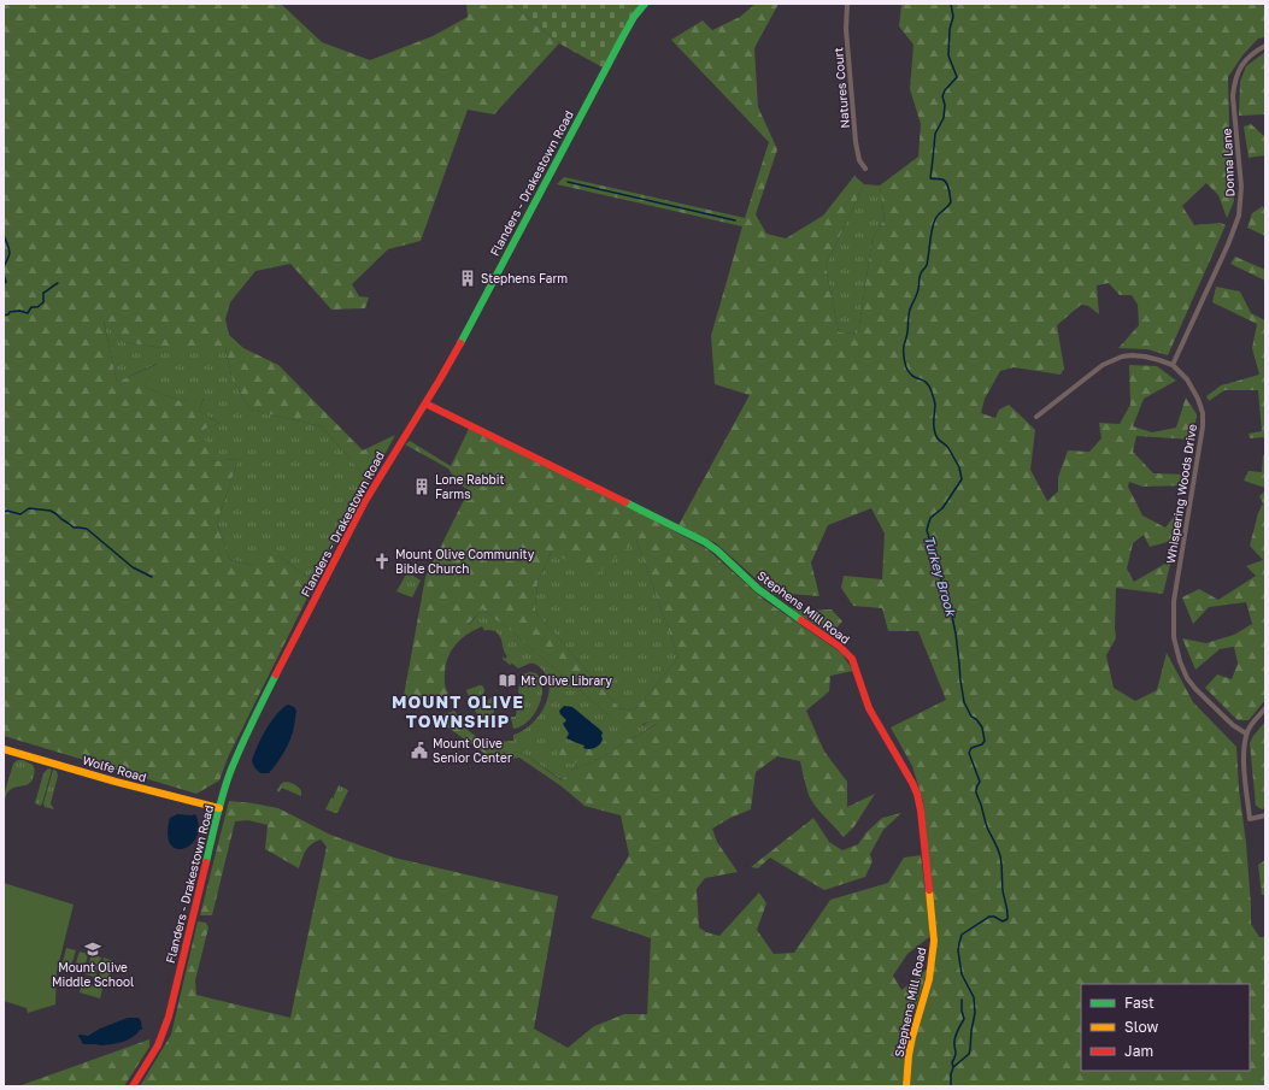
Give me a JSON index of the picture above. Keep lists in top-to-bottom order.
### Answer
{
  "streets": {
    "street": [
      "Natures Court",
      "Donna Lane",
      "Flanders - Drakestown Road",
      "Whispering Woods Drive",
      "Stephens Mill Road",
      "Wolfe Road"
    ]
  },
  "crossings": [
    ["Donna Lane", "Whispering Woods Drive"],
    ["Flanders - Drakestown Road", "Stephens Mill Road"],
    ["Flanders - Drakestown Road", "Wolfe Road"]
  ],
  "districts": ["MOUNT OLIVE TOWNSHIP"],
  "water": ["Turkey Brook"],
  "places": {
    "building": ["Stephens Farm", "Lone Rabbit Farms"],
    "church": ["Mount Olive Community Bible Church"],
    "library": ["Mt Olive Library"],
    "public building": ["Mount Olive Senior Center"],
    "school or university": ["Mount Olive Middle School"]
  },
  "legend": ["Fast", "Slow", "Jam"]
}
